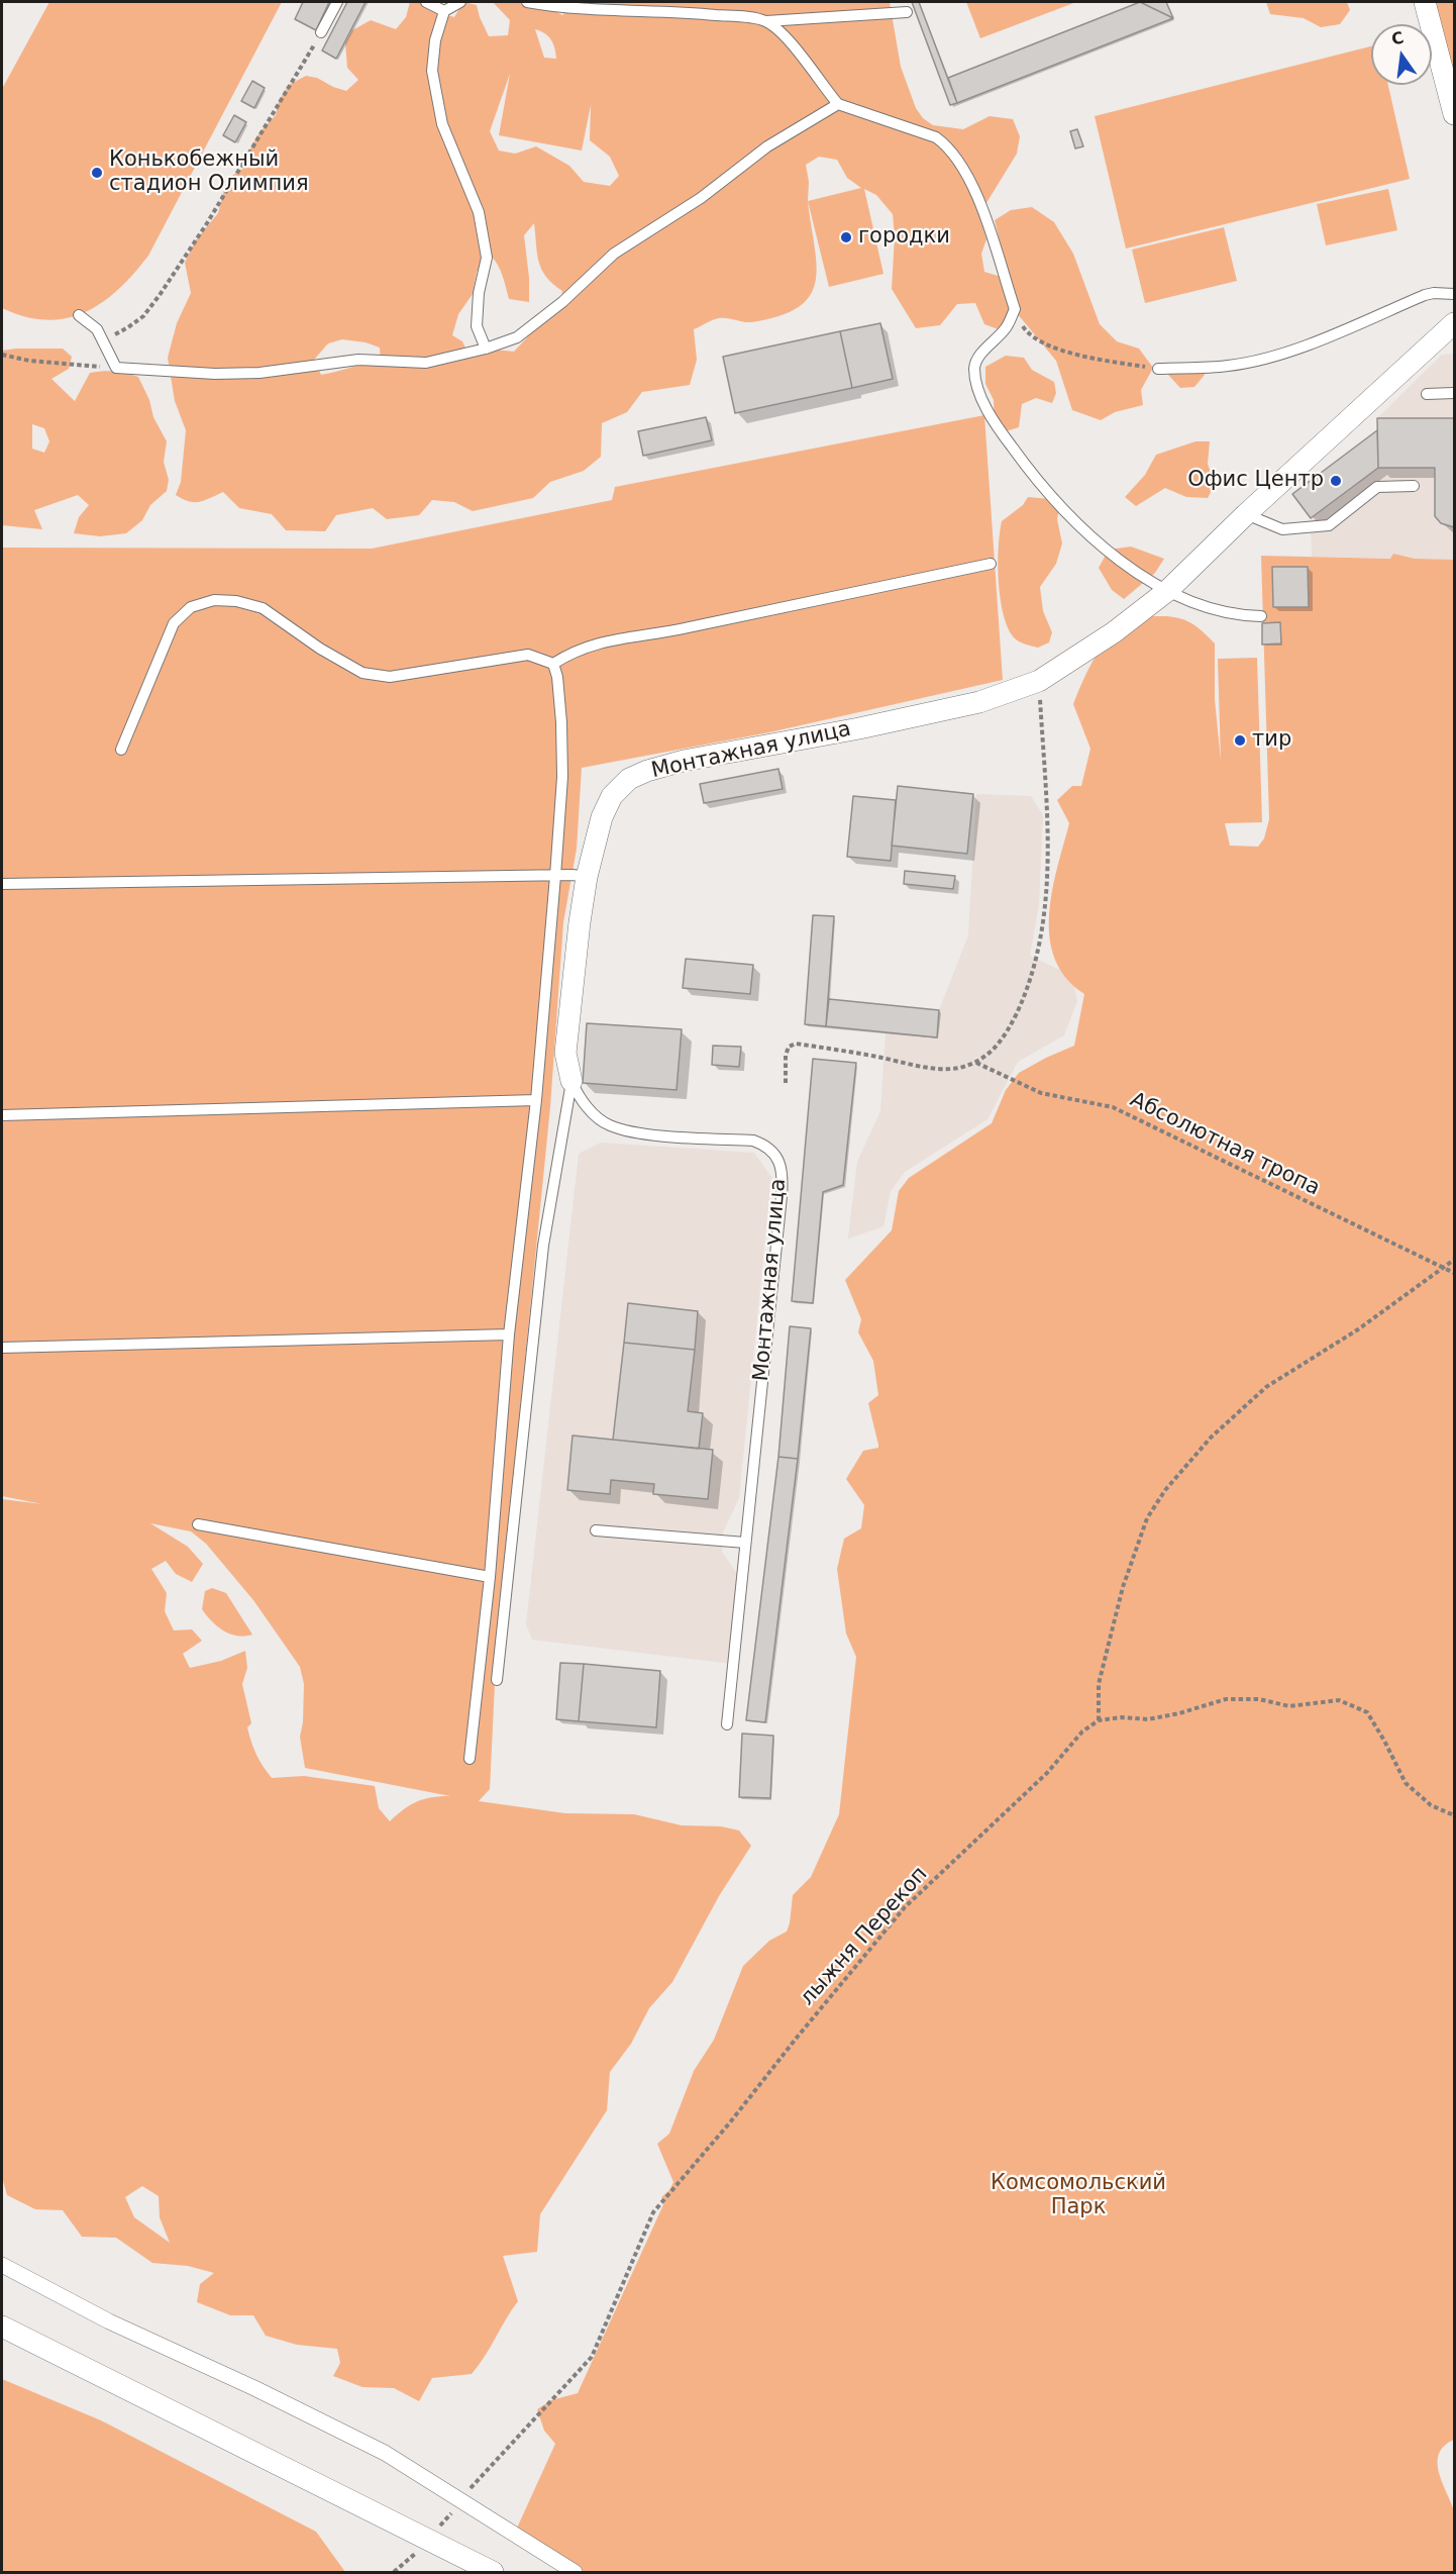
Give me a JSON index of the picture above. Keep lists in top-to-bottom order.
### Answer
{
  "streets": {
    "street": ["Монтажная улица"],
    "path": ["Абсолютная тропа", "лыжня Перекоп"]
  },
  "parks": ["Комсомольский Парк"],
  "places": [
    "Конькобежный стадион Олимпия",
    "городки",
    "Офис Центр",
    "тир"
  ],
  "north": "top"
}
